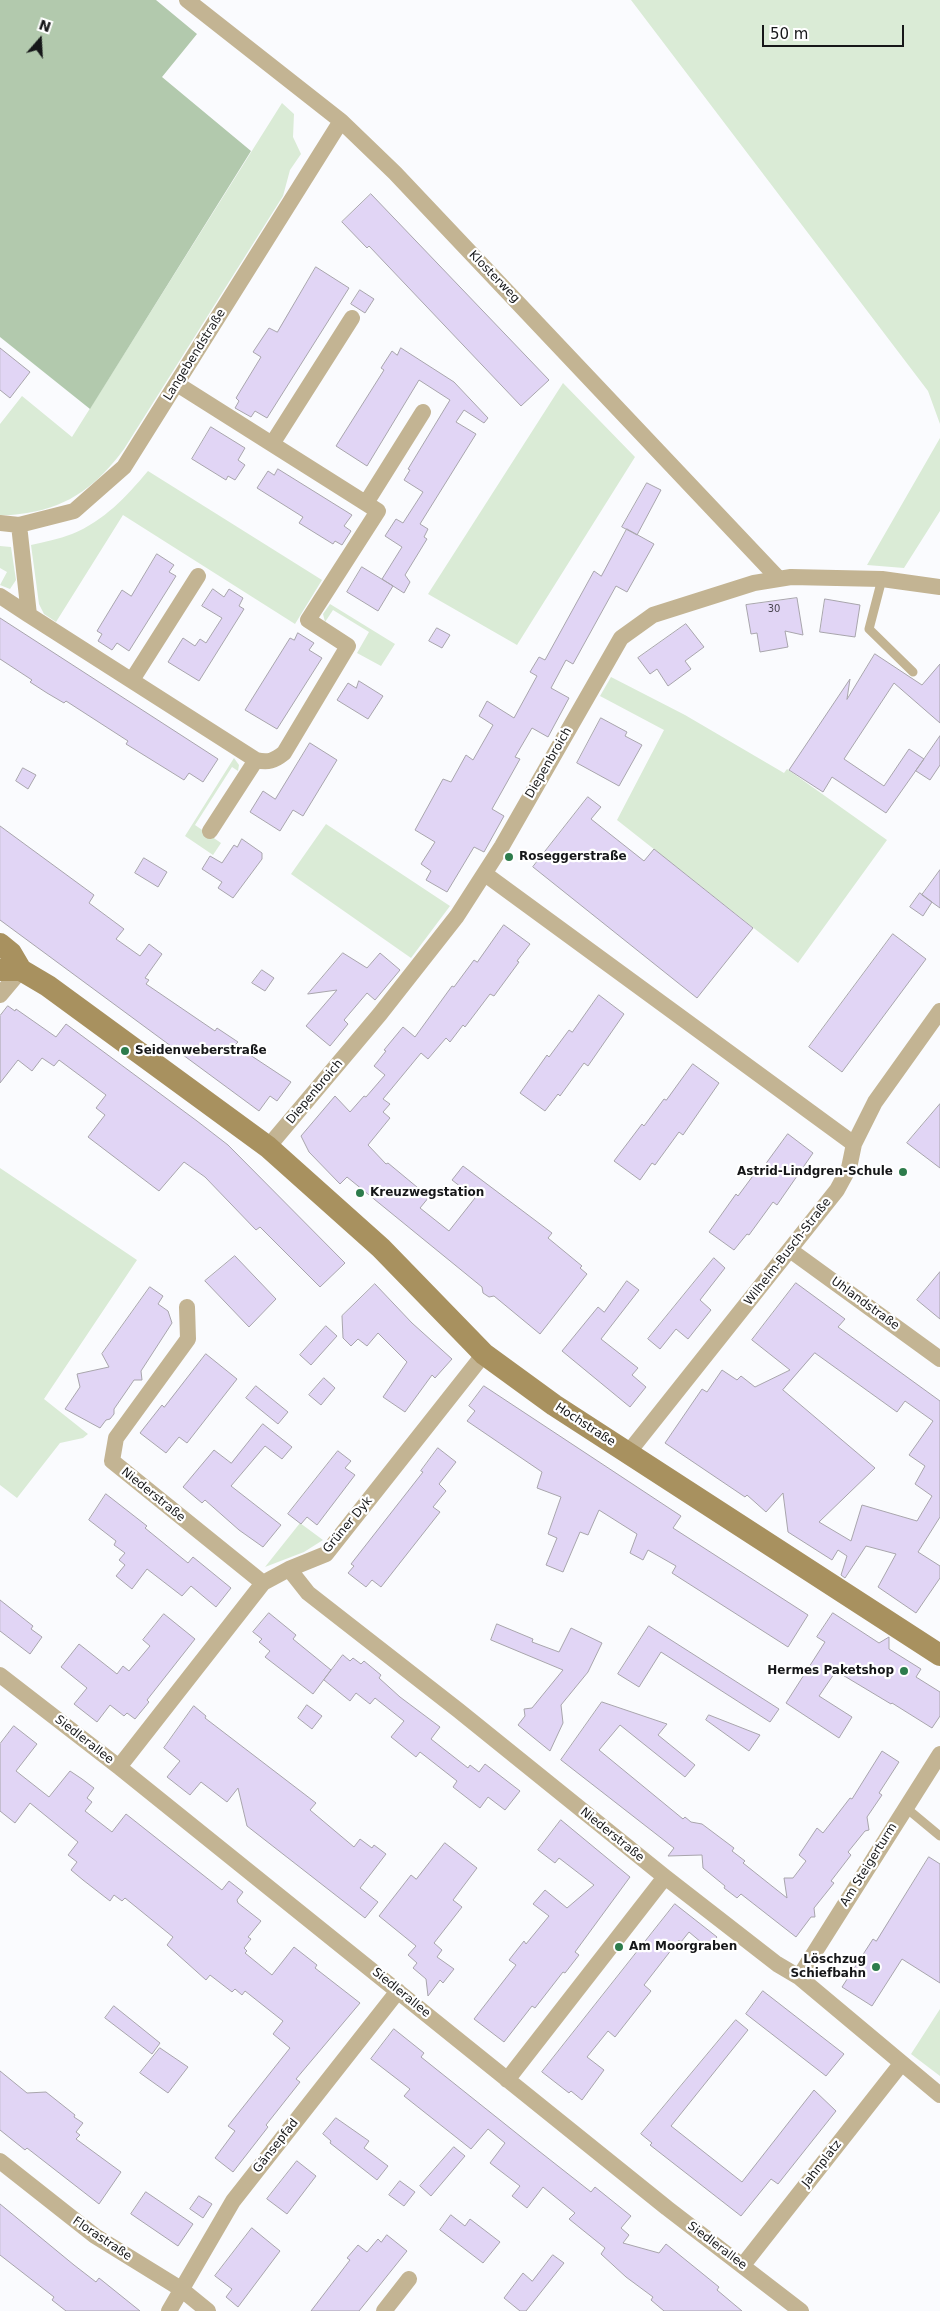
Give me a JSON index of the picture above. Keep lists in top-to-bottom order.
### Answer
{
  "streets": {
    "street": [
      "Klosterweg",
      "Langebendstraße",
      "Diepenbroich",
      "Wilhelm-Busch-Straße",
      "Uhlandstraße",
      "Hochstraße",
      "Niederstraße",
      "Grüner Dyk",
      "Siedlerallee",
      "Am Steigerturm",
      "Gänsepfad",
      "Jahnplatz",
      "Florastraße"
    ]
  },
  "crossings": [
    ["Klosterweg", "Langebendstraße"],
    ["Klosterweg", "Diepenbroich"],
    ["Diepenbroich", "Hochstraße"],
    ["Wilhelm-Busch-Straße", "Uhlandstraße"],
    ["Wilhelm-Busch-Straße", "Hochstraße"],
    ["Hochstraße", "Grüner Dyk"],
    ["Niederstraße", "Grüner Dyk"],
    ["Niederstraße", "Am Steigerturm"],
    ["Niederstraße", "Jahnplatz"],
    ["Grüner Dyk", "Siedlerallee"],
    ["Siedlerallee", "Gänsepfad"],
    ["Siedlerallee", "Jahnplatz"],
    ["Gänsepfad", "Florastraße"]
  ],
  "places": [
    "Roseggerstraße",
    "Seidenweberstraße",
    "Astrid-Lindgren-Schule",
    "Kreuzwegstation",
    "Hermes Paketshop",
    "Am Moorgraben",
    "Löschzug Schiefbahn"
  ],
  "house_numbers": ["30"],
  "scale_bar": "50 m",
  "north": "top"
}
